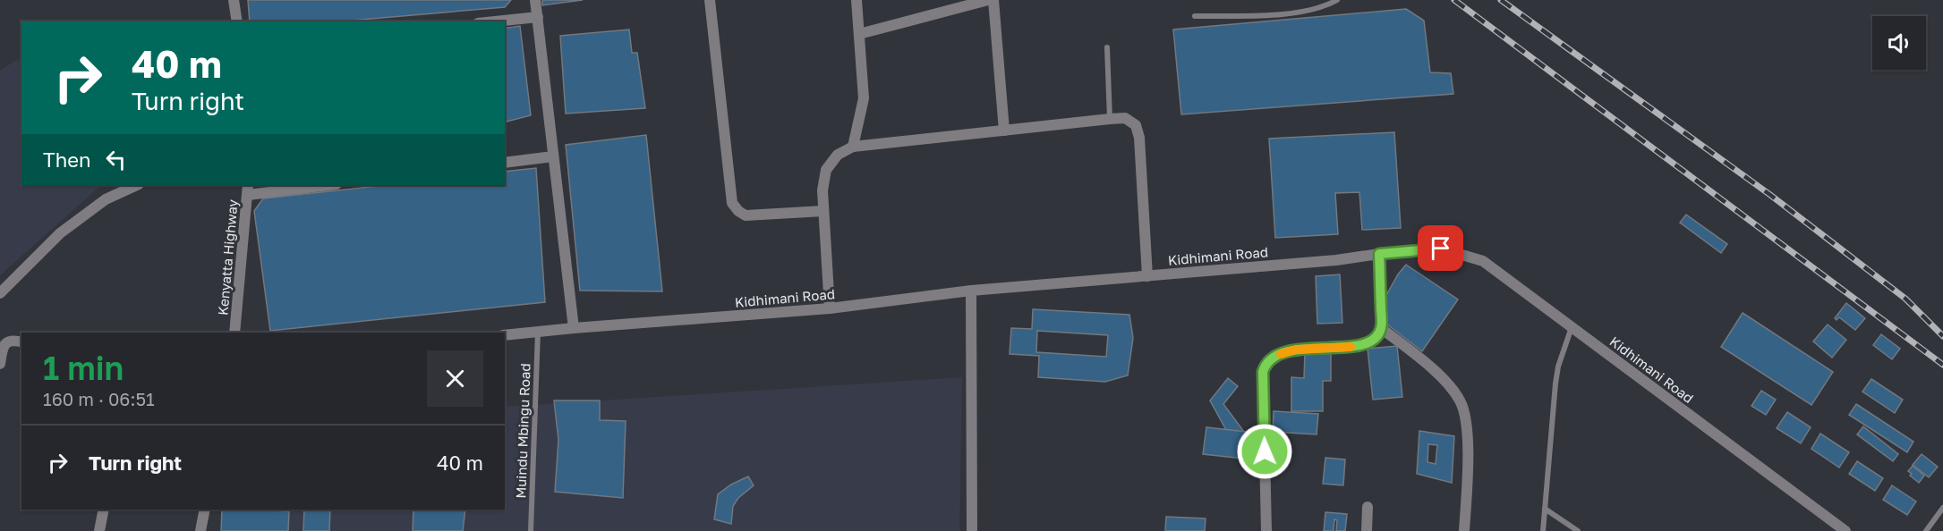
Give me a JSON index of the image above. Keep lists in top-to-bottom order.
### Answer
{
  "streets": {
    "street": ["Kidhimani Road", "Kenyatta Highway"],
    "lane": ["Muindu Mbingu Road"]
  },
  "crossings": [
    ["Kidhimani Road", "Muindu Mbingu Road"]
  ],
  "page": {
    "turn": ["40 m", "Turn right"],
    "then": "Then",
    "heading": ["1 min", "160 m · 06:51"],
    "list": [
      {
        "name": "Turn right",
        "value": "40 m"
      }
    ]
  }
}
